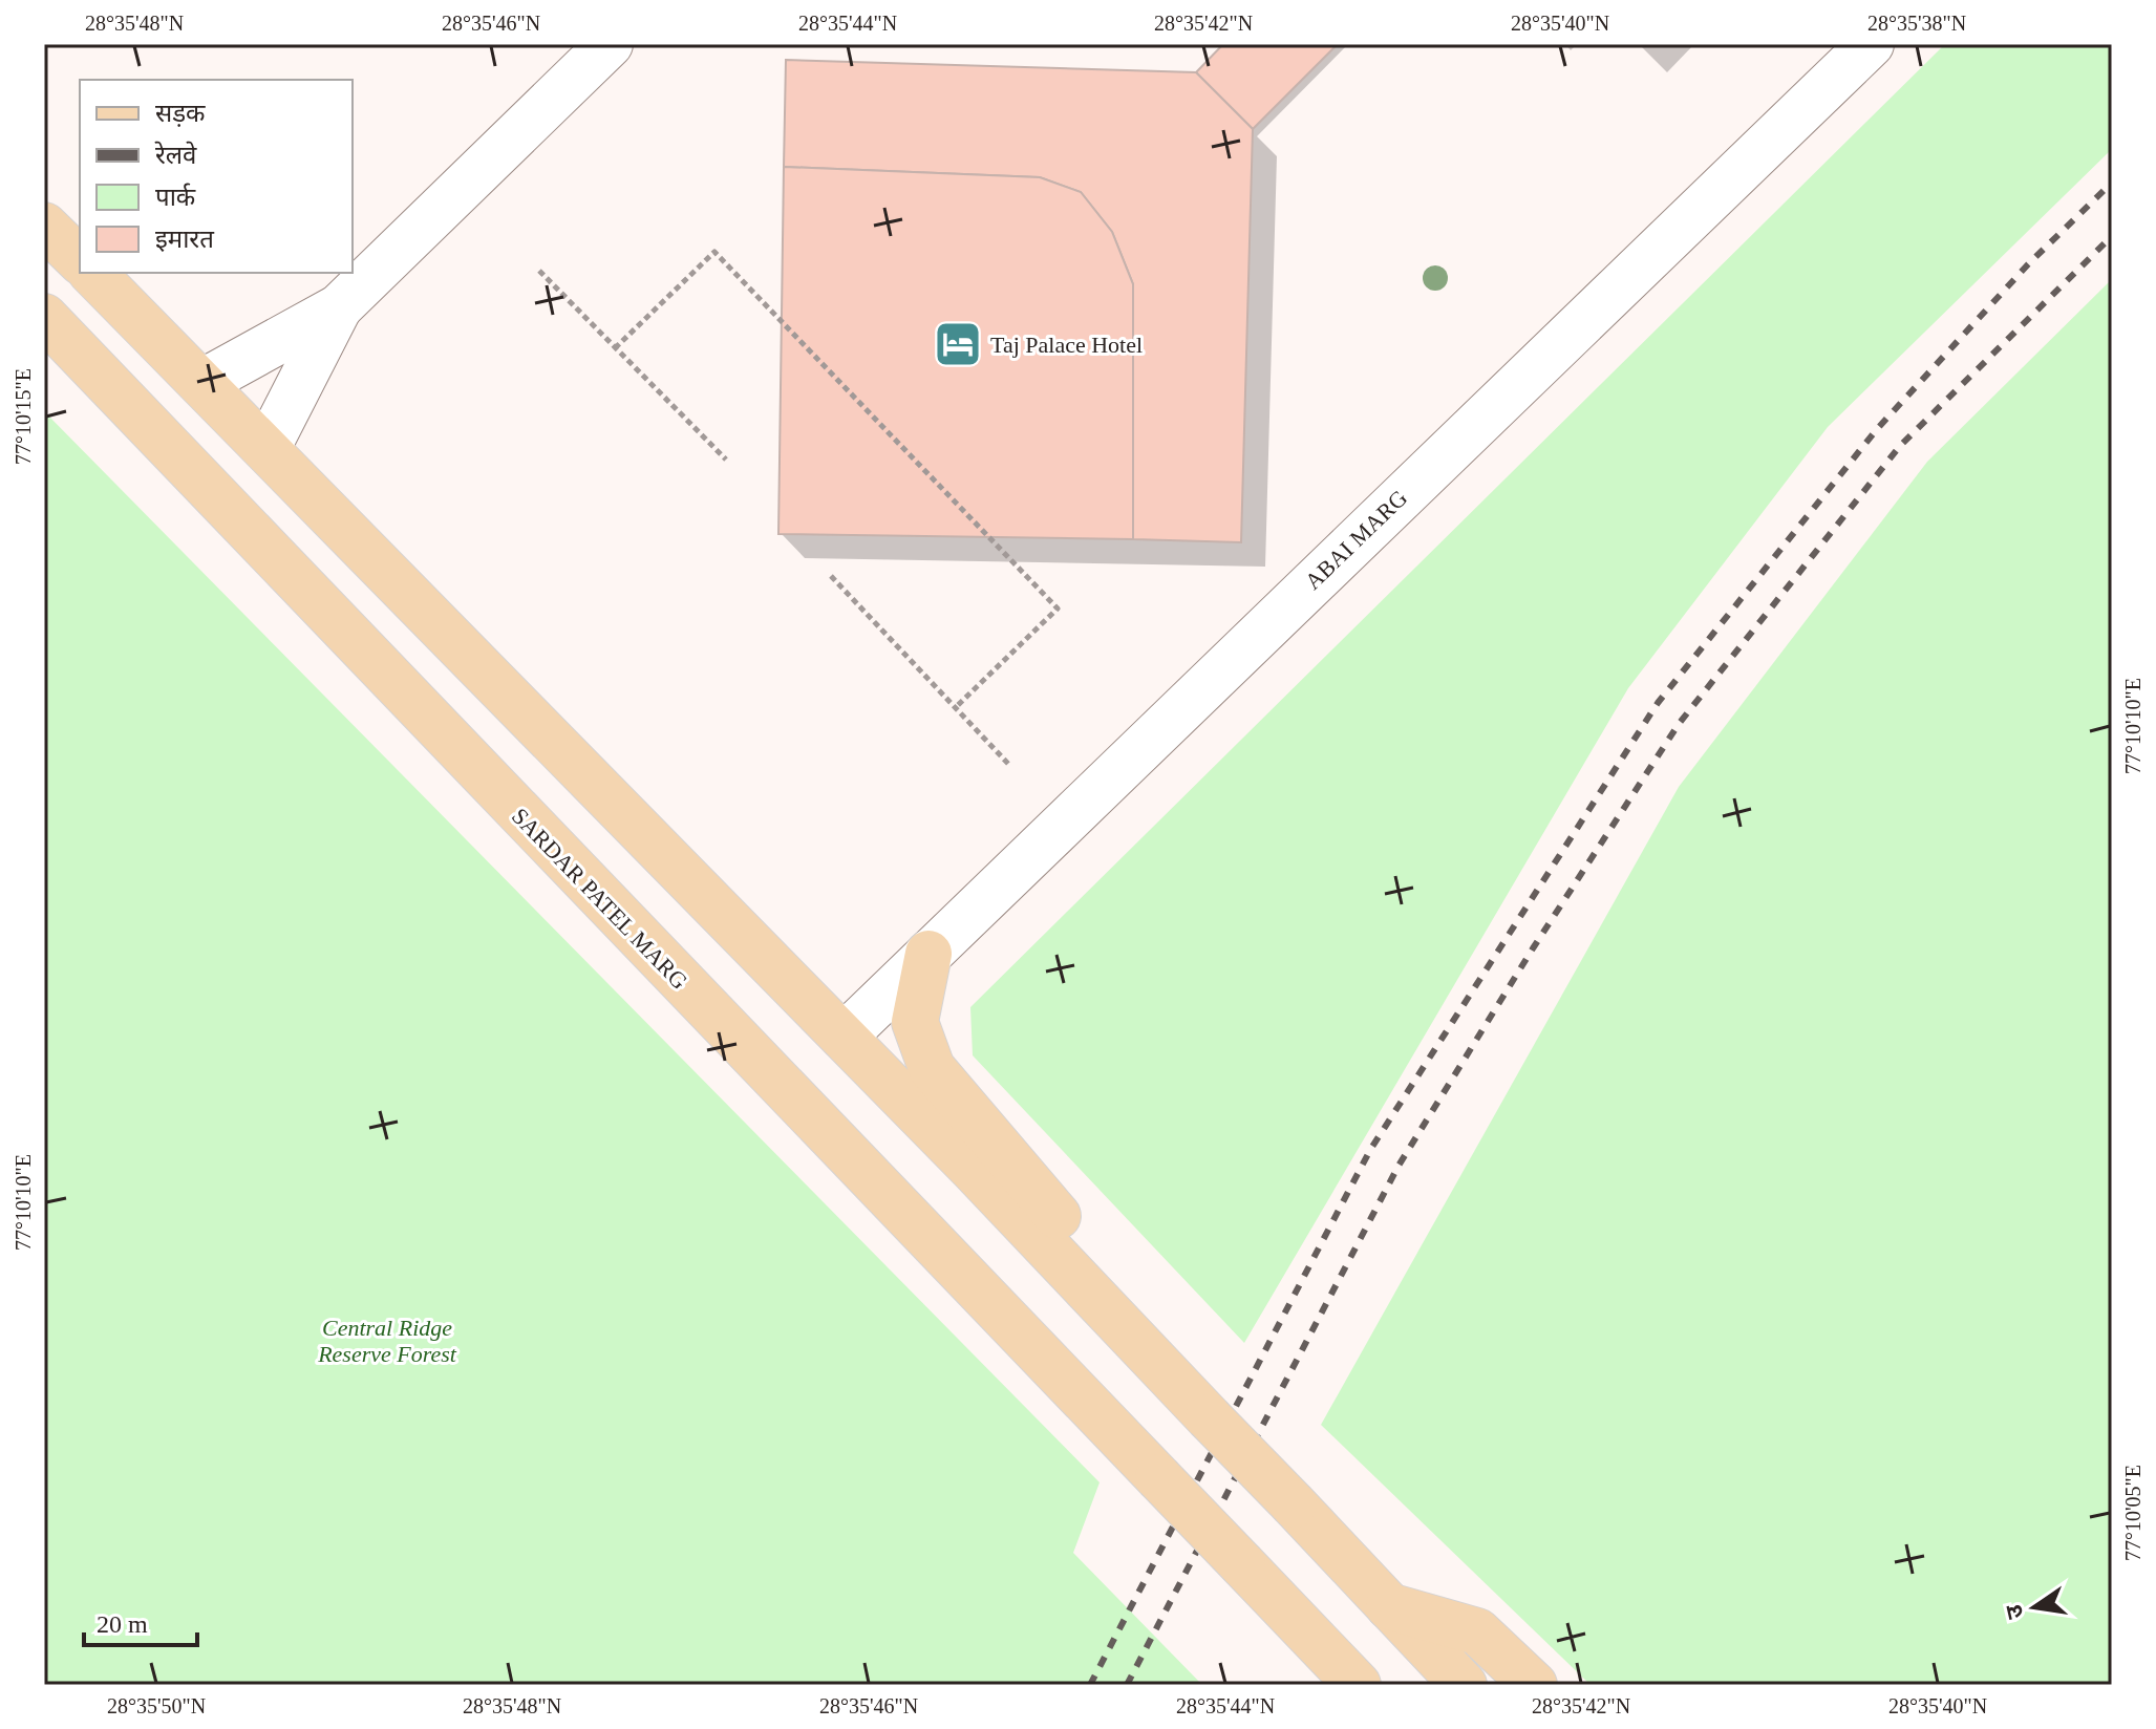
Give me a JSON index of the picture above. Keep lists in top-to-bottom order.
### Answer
{
  "streets": {
    "main road": ["SARDAR PATEL MARG"],
    "street": ["ABAI MARG"]
  },
  "parks": ["Central Ridge Reserve Forest"],
  "places": {
    "hotel": ["Taj Palace Hotel"]
  },
  "legend": [
    "सड़क",
    "रेलवे",
    "पार्क",
    "इमारत"
  ],
  "scale_bar": "20 m",
  "north": "left",
  "coordinates": [
    "28°35'48\"N",
    "28°35'46\"N",
    "28°35'44\"N",
    "28°35'42\"N",
    "28°35'40\"N",
    "28°35'38\"N",
    "77°10'15\"E",
    "77°10'10\"E",
    "77°10'05\"E",
    "28°35'50\"N"
  ]
}
